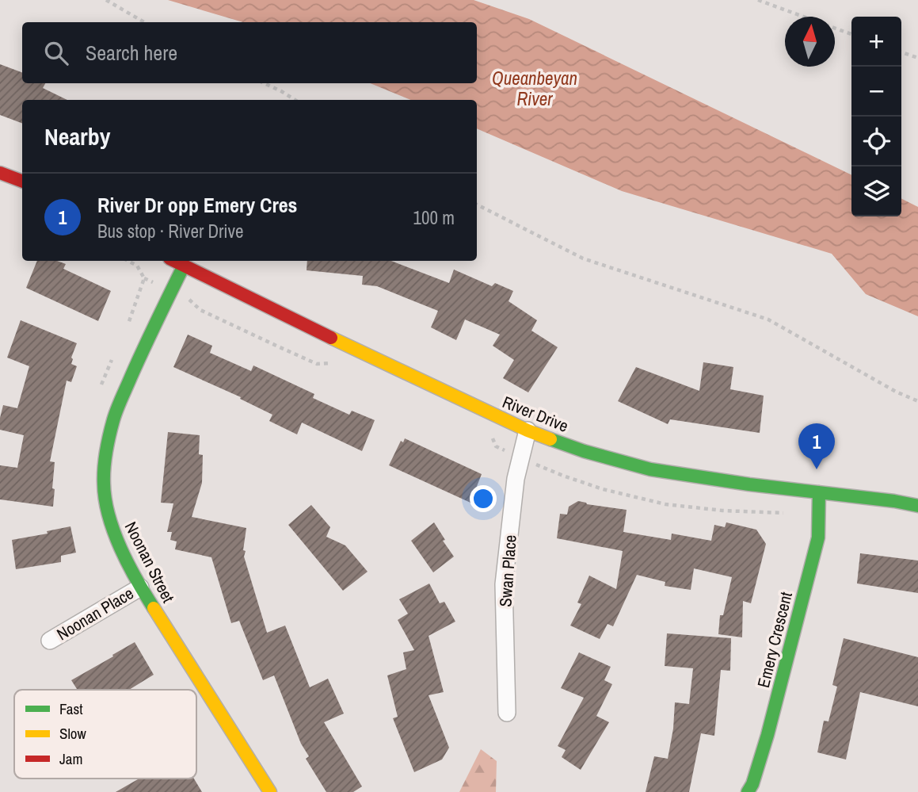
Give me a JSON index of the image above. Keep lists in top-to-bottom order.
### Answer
{
  "streets": {
    "street": [
      "River Drive",
      "Noonan Street",
      "Swan Place",
      "Noonan Place",
      "Emery Crescent"
    ]
  },
  "crossings": [
    ["River Drive", "Noonan Street"],
    ["River Drive", "Swan Place"],
    ["River Drive", "Emery Crescent"],
    ["Noonan Street", "Noonan Place"]
  ],
  "water": ["Queanbeyan River"],
  "legend": ["Fast", "Slow", "Jam"],
  "north": "top",
  "page": {
    "map_buttons": ["+", "−"],
    "search": "Search here",
    "heading": "Nearby",
    "list": [
      {
        "mark": "1",
        "name": "River Dr opp Emery Cres",
        "note": "Bus stop · River Drive",
        "value": "100 m"
      }
    ],
    "pins": "1"
  }
}
